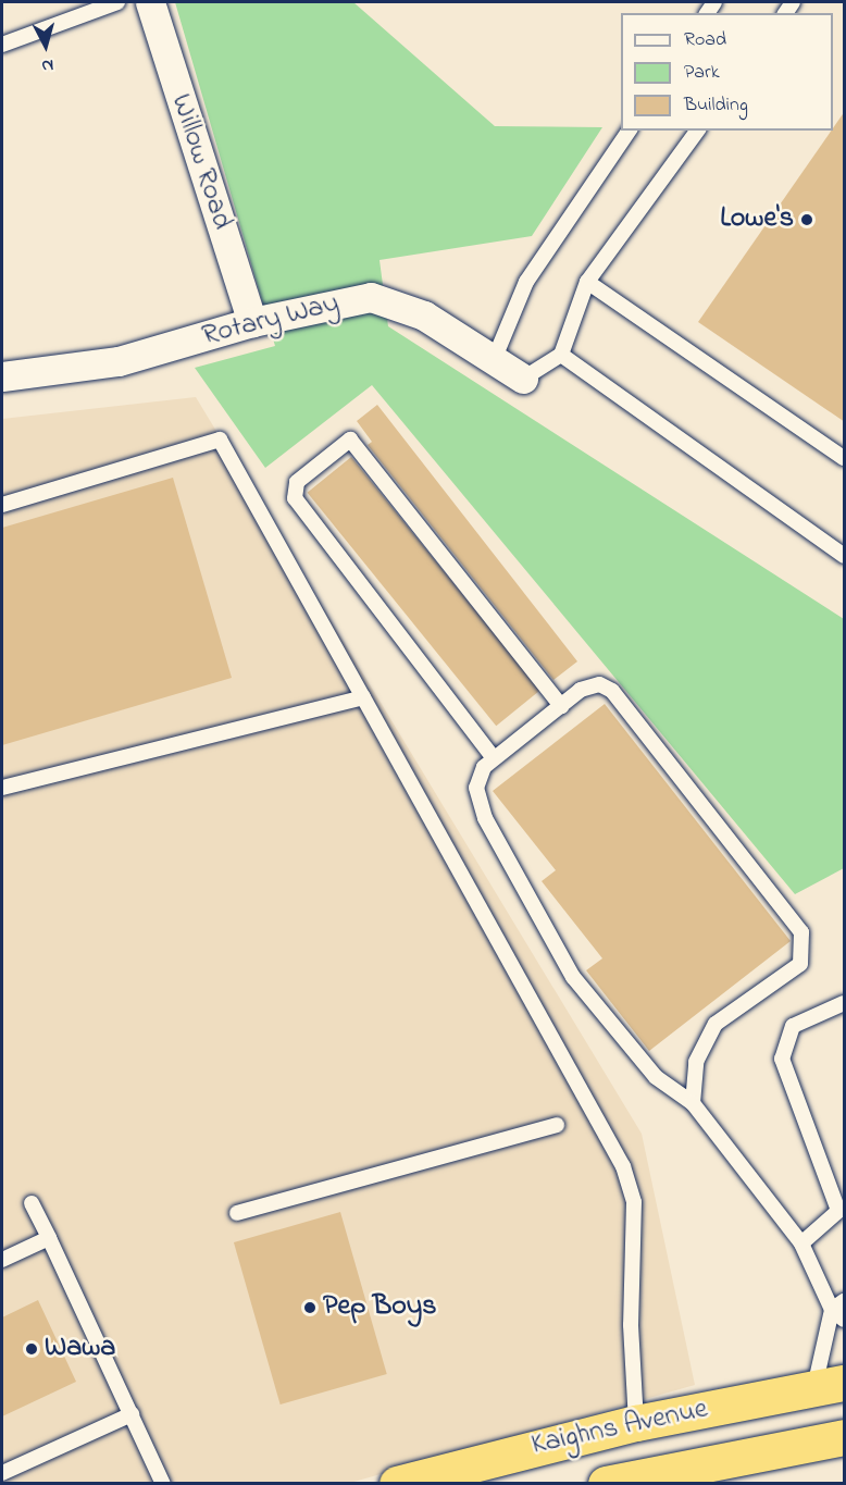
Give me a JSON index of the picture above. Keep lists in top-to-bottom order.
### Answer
{
  "streets": {
    "highway": ["Kaighns Avenue"],
    "street": ["Willow Road", "Rotary Way"]
  },
  "crossings": [
    ["Willow Road", "Rotary Way"]
  ],
  "places": ["Lowe's", "Pep Boys", "Wawa"],
  "legend": ["Road", "Park", "Building"],
  "north": "bottom"
}
